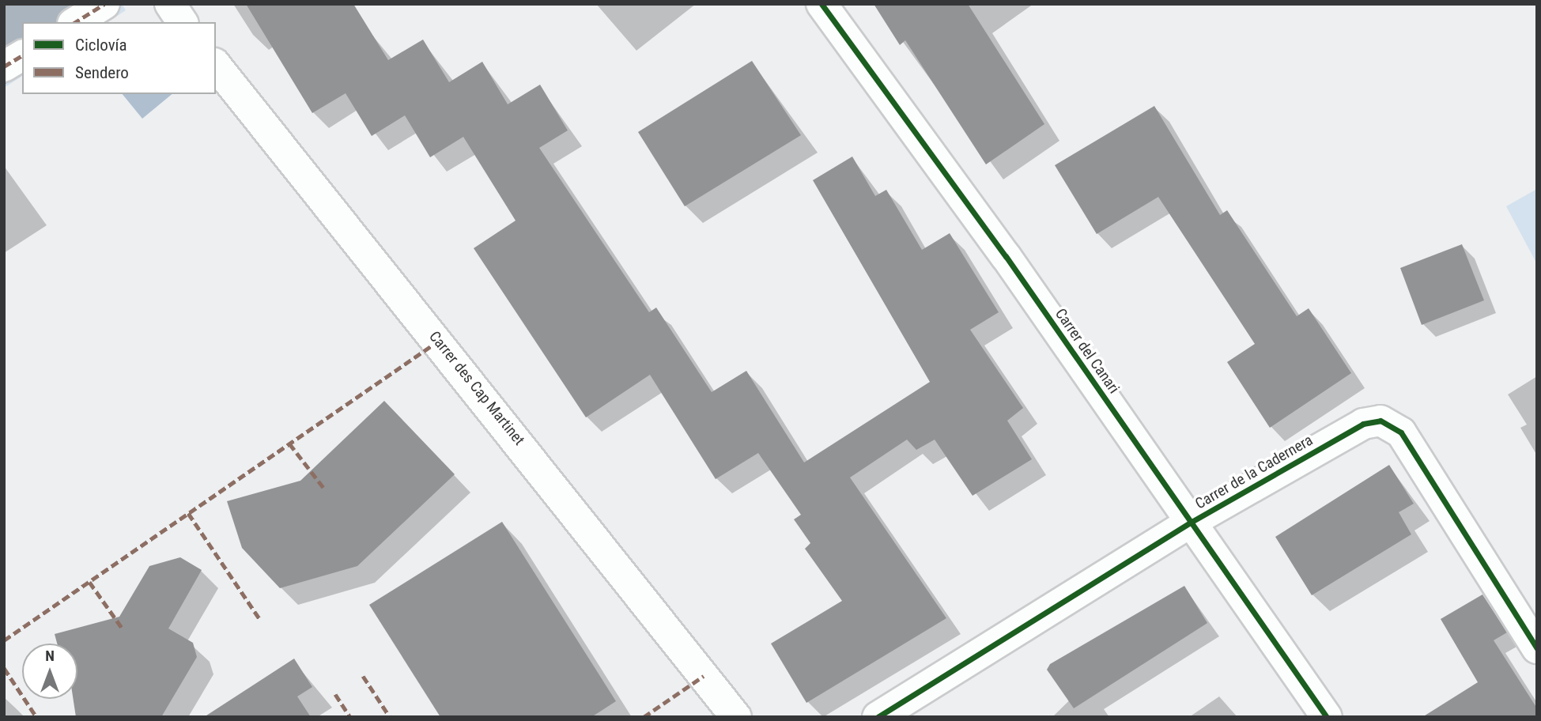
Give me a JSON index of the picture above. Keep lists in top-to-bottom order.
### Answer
{
  "streets": {
    "street": ["Carrer del Canari", "Carrer des Cap Martinet", "Carrer de la Cadernera"]
  },
  "crossings": [
    ["Carrer del Canari", "Carrer de la Cadernera"]
  ],
  "legend": ["Ciclovía", "Sendero"],
  "north": "top"
}
